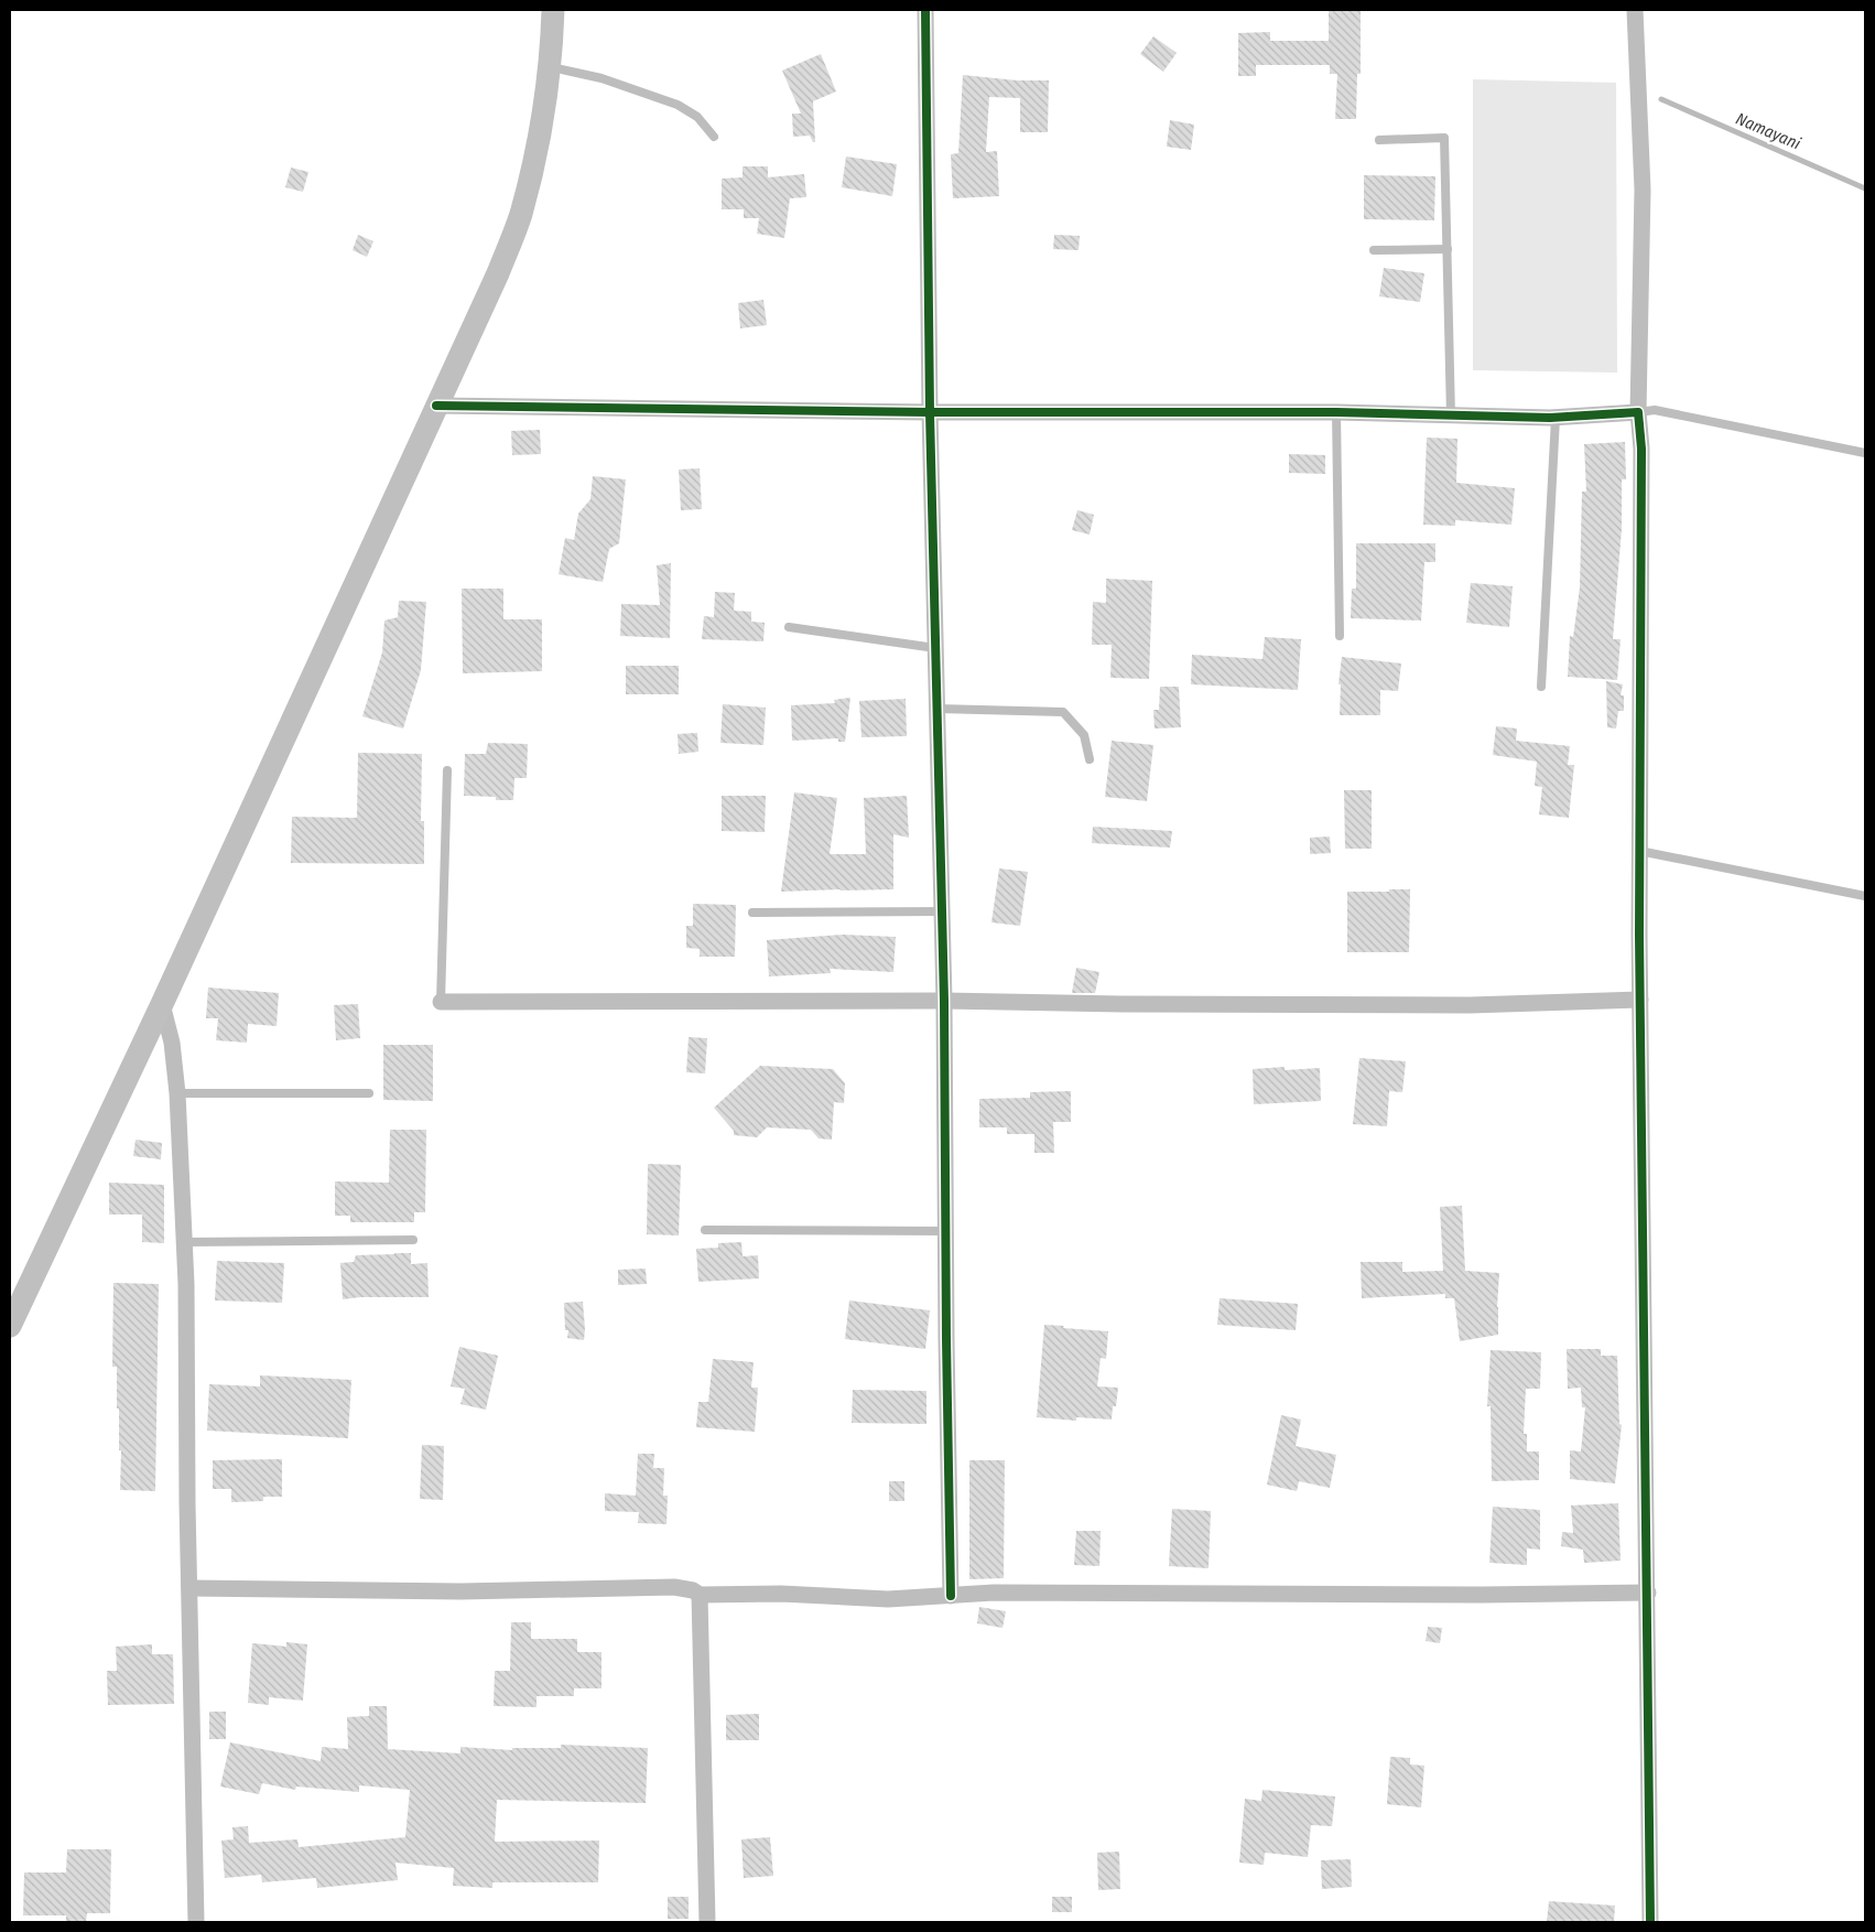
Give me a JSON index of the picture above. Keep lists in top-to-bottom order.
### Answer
{
  "water": ["Namayani"]
}
